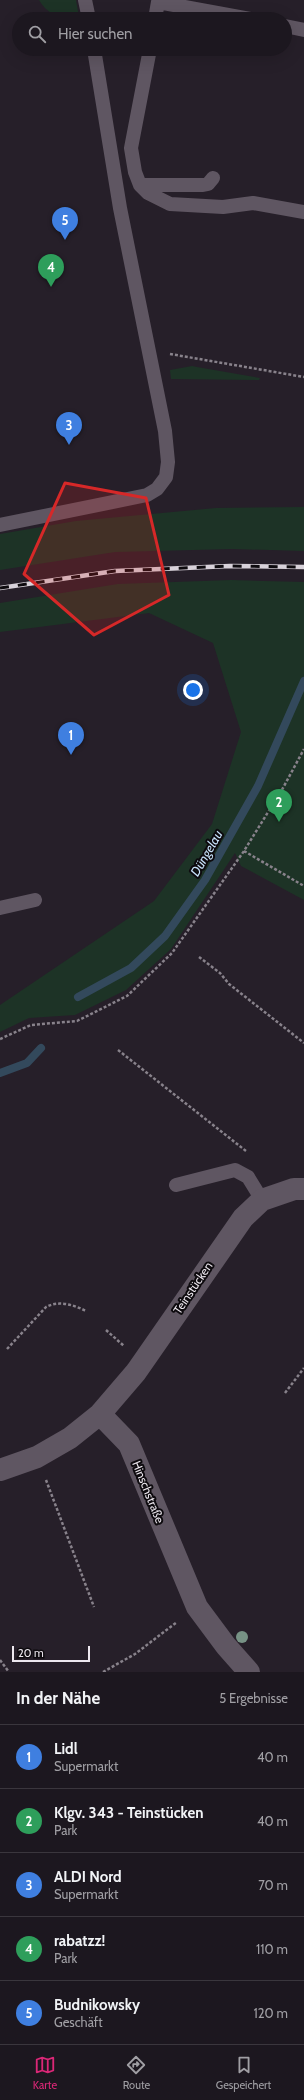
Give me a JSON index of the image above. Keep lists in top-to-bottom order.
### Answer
{
  "streets": {
    "street": ["Teinstücken", "Hinschstraße"]
  },
  "crossings": [
    ["Teinstücken", "Hinschstraße"]
  ],
  "water": ["Düngelau"],
  "scale_bar": "20 m",
  "page": {
    "search": "Hier suchen",
    "pins": [
      "5",
      "4",
      "3",
      "1",
      "2"
    ],
    "scale": "20 m",
    "heading": ["In der Nähe", "5 Ergebnisse"],
    "list": [
      {
        "mark": "1",
        "name": "Lidl",
        "note": "Supermarkt",
        "value": "40 m"
      },
      {
        "mark": "2",
        "name": "Klgv. 343 - Teinstücken",
        "note": "Park",
        "value": "40 m"
      },
      {
        "mark": "3",
        "name": "ALDI Nord",
        "note": "Supermarkt",
        "value": "70 m"
      },
      {
        "mark": "4",
        "name": "rabatzz!",
        "note": "Park",
        "value": "110 m"
      },
      {
        "mark": "5",
        "name": "Budnikowsky",
        "note": "Geschäft",
        "value": "120 m"
      }
    ],
    "nav": ["Karte", "Route", "Gespeichert"]
  }
}
